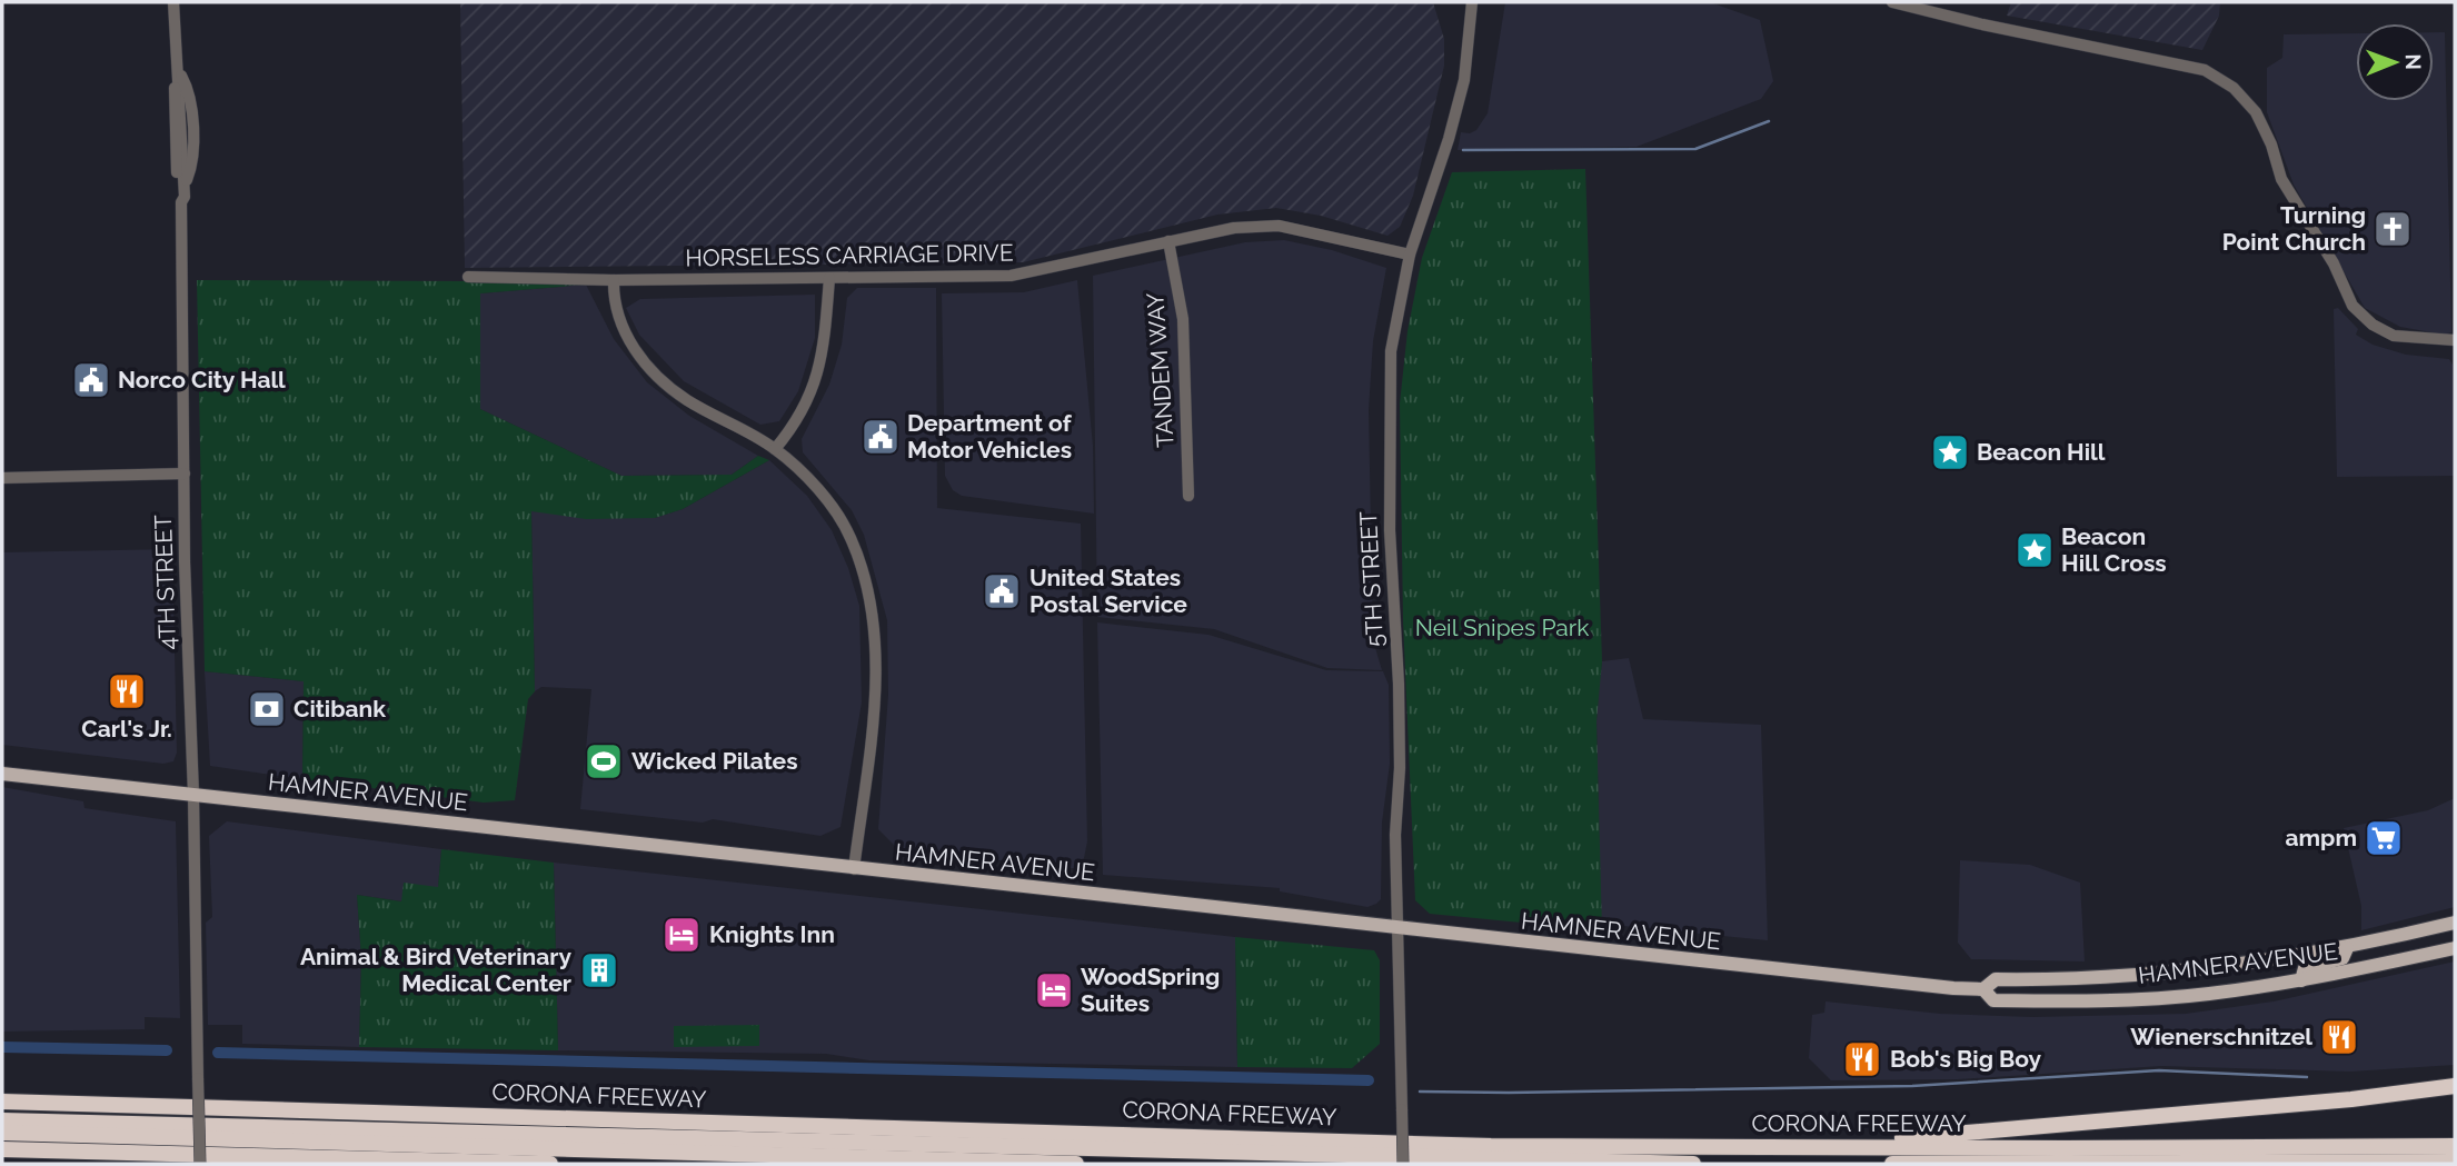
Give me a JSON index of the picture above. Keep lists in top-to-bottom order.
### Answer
{
  "streets": {
    "highway": ["CORONA FREEWAY"],
    "main road": ["HAMNER AVENUE"],
    "street": [
      "HORSELESS CARRIAGE DRIVE",
      "TANDEM WAY",
      "5TH STREET",
      "4TH STREET"
    ]
  },
  "crossings": [
    ["HORSELESS CARRIAGE DRIVE", "TANDEM WAY"],
    ["HORSELESS CARRIAGE DRIVE", "5TH STREET"],
    ["5TH STREET", "HAMNER AVENUE"],
    ["4TH STREET", "HAMNER AVENUE"]
  ],
  "parks": ["Neil Snipes Park"],
  "places": {
    "church": ["Turning Point Church"],
    "public building": ["Norco City Hall", "Department of Motor Vehicles", "United States Postal Service"],
    "place": ["Beacon Hill", "Beacon Hill Cross"],
    "restaurant": ["Carl's Jr.", "Wienerschnitzel", "Bob's Big Boy"],
    "bank": ["Citibank"],
    "sports": ["Wicked Pilates"],
    "supermarket": ["ampm"],
    "hotel": ["Knights Inn", "WoodSpring Suites"],
    "building": ["Animal & Bird Veterinary Medical Center"]
  },
  "north": "right"
}
